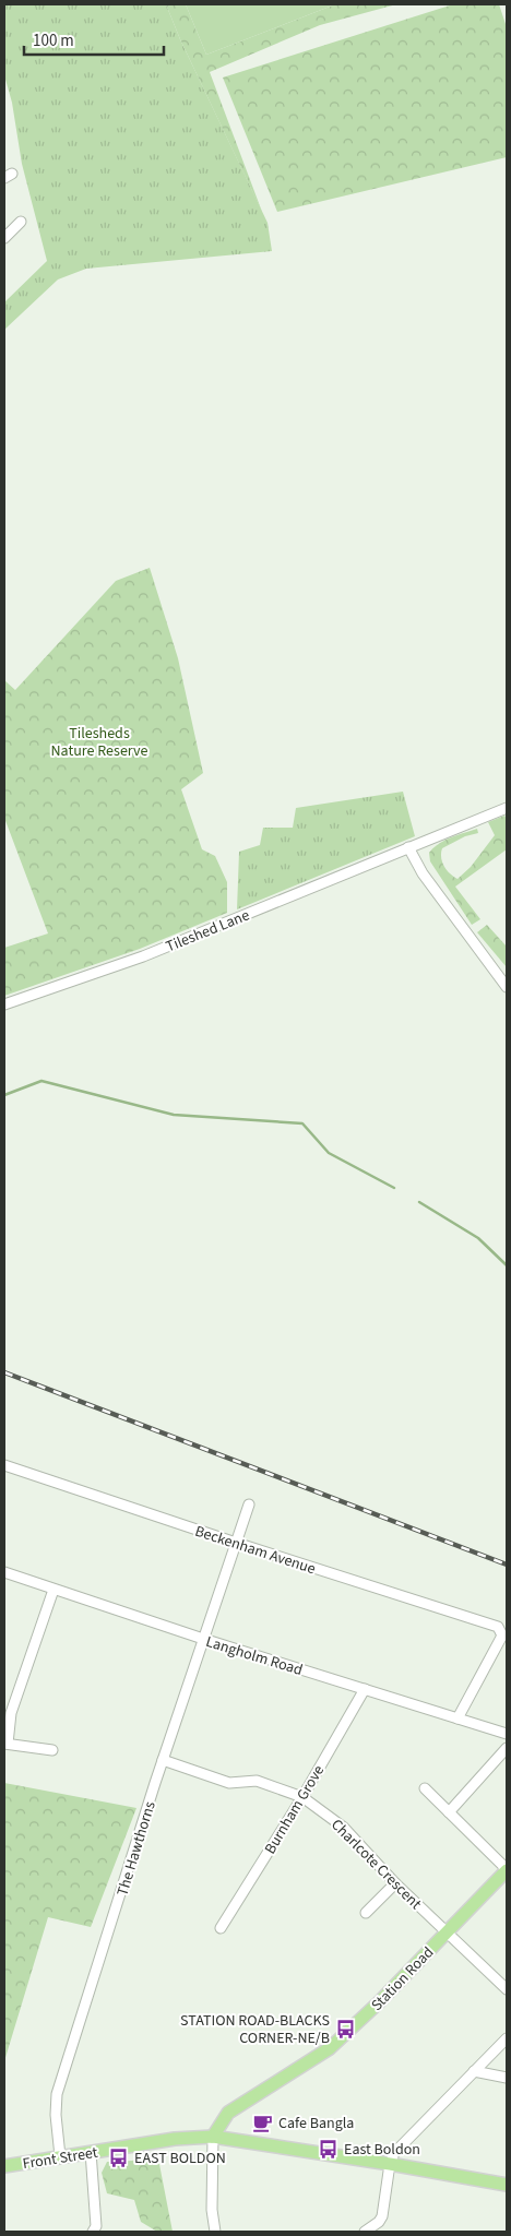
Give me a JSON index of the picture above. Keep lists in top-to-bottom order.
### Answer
{
  "streets": {
    "main road": ["Station Road", "Front Street"],
    "street": [
      "Tileshed Lane",
      "Beckenham Avenue",
      "Langholm Road",
      "Burnham Grove",
      "The Hawthorns",
      "Charlcote Crescent"
    ]
  },
  "crossings": [
    ["Beckenham Avenue", "The Hawthorns"],
    ["Langholm Road", "Burnham Grove"],
    ["Langholm Road", "The Hawthorns"],
    ["Burnham Grove", "Charlcote Crescent"],
    ["The Hawthorns", "Charlcote Crescent"],
    ["The Hawthorns", "Front Street"],
    ["Charlcote Crescent", "Station Road"],
    ["Station Road", "Front Street"]
  ],
  "parks": ["Tilesheds Nature Reserve"],
  "places": {
    "bus stop": ["STATION ROAD-BLACKS CORNER-NE/B", "East Boldon", "EAST BOLDON"],
    "cafe": ["Cafe Bangla"]
  },
  "scale_bar": "100 m"
}
